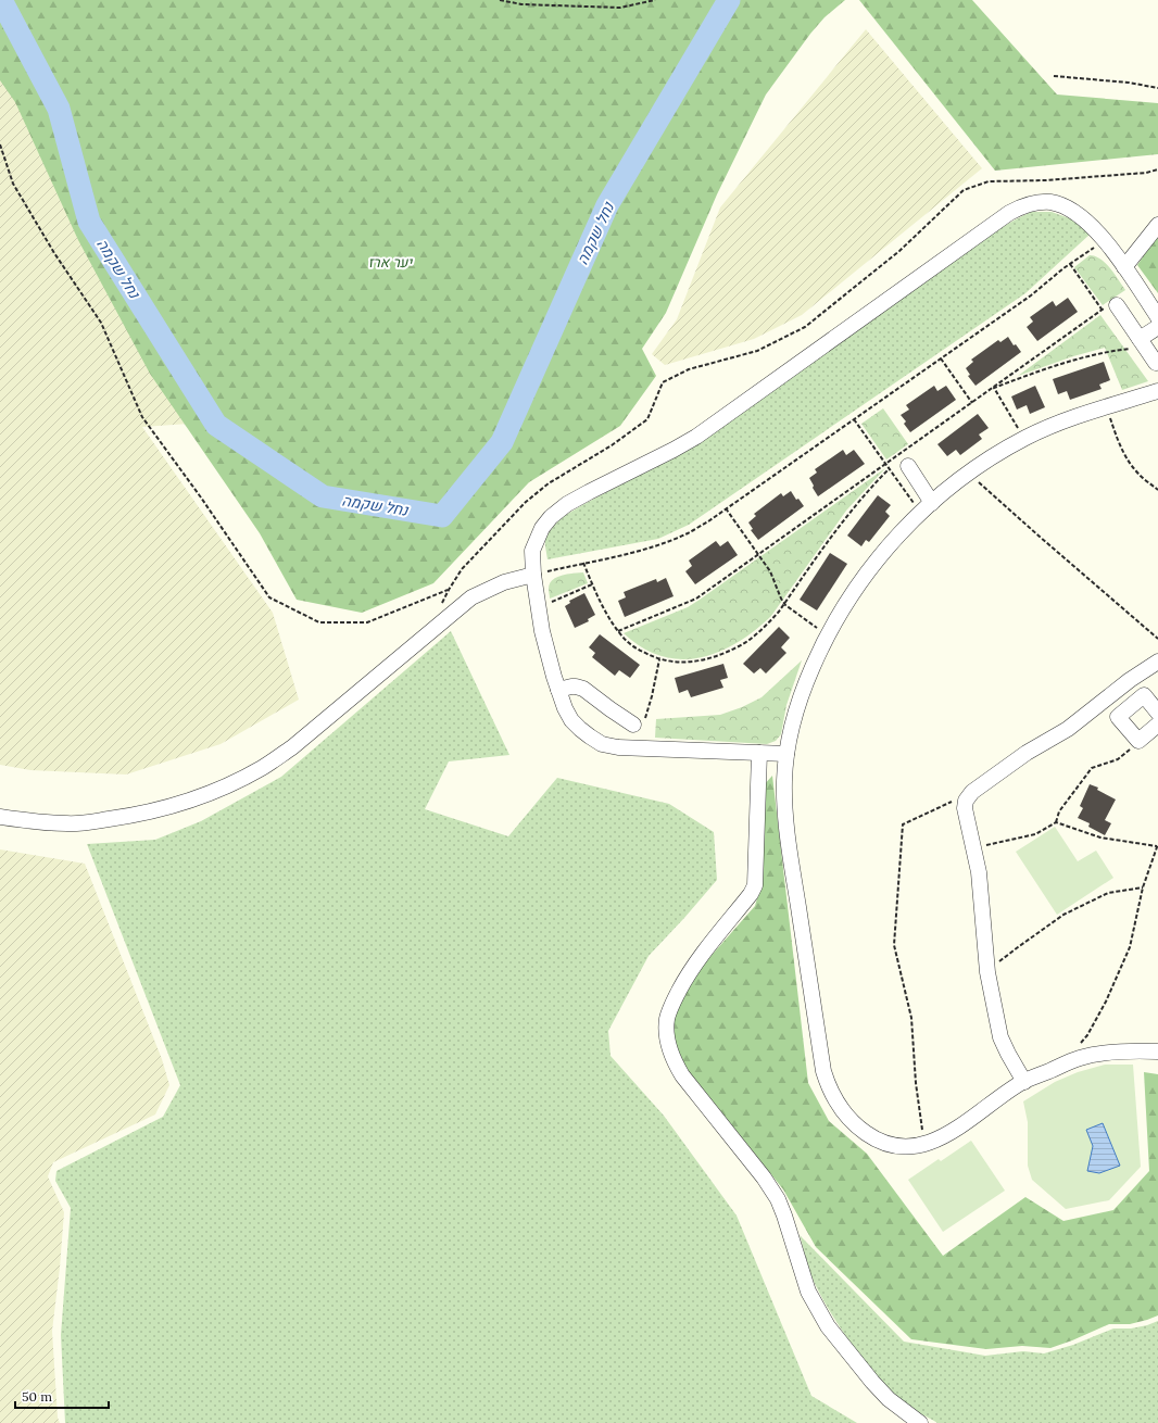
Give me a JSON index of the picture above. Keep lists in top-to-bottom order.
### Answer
{
  "water": ["נחל שקמה"],
  "parks": ["יער ארז"],
  "scale_bar": "50 m"
}
